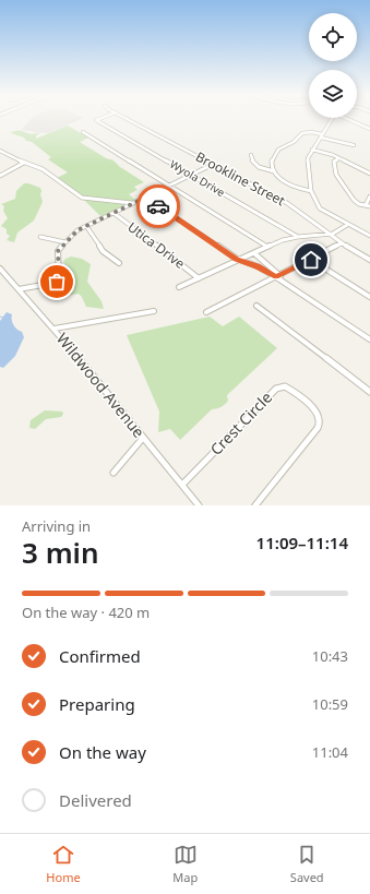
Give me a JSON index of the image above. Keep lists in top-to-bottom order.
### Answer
{
  "streets": {
    "street": [
      "Wyola Drive",
      "Brookline Street",
      "Utica Drive",
      "Wildwood Avenue",
      "Crest Circle"
    ]
  },
  "crossings": [
    ["Wildwood Avenue", "Crest Circle"]
  ],
  "page": {
    "heading": ["3 min", "Arriving in", "11:09–11:14"],
    "bar": "On the way · 420 m",
    "list": [
      ["Confirmed", "10:43"],
      ["Preparing", "10:59"],
      ["On the way", "11:04"],
      "Delivered"
    ],
    "tabs": ["Home", "Map", "Saved"]
  }
}
